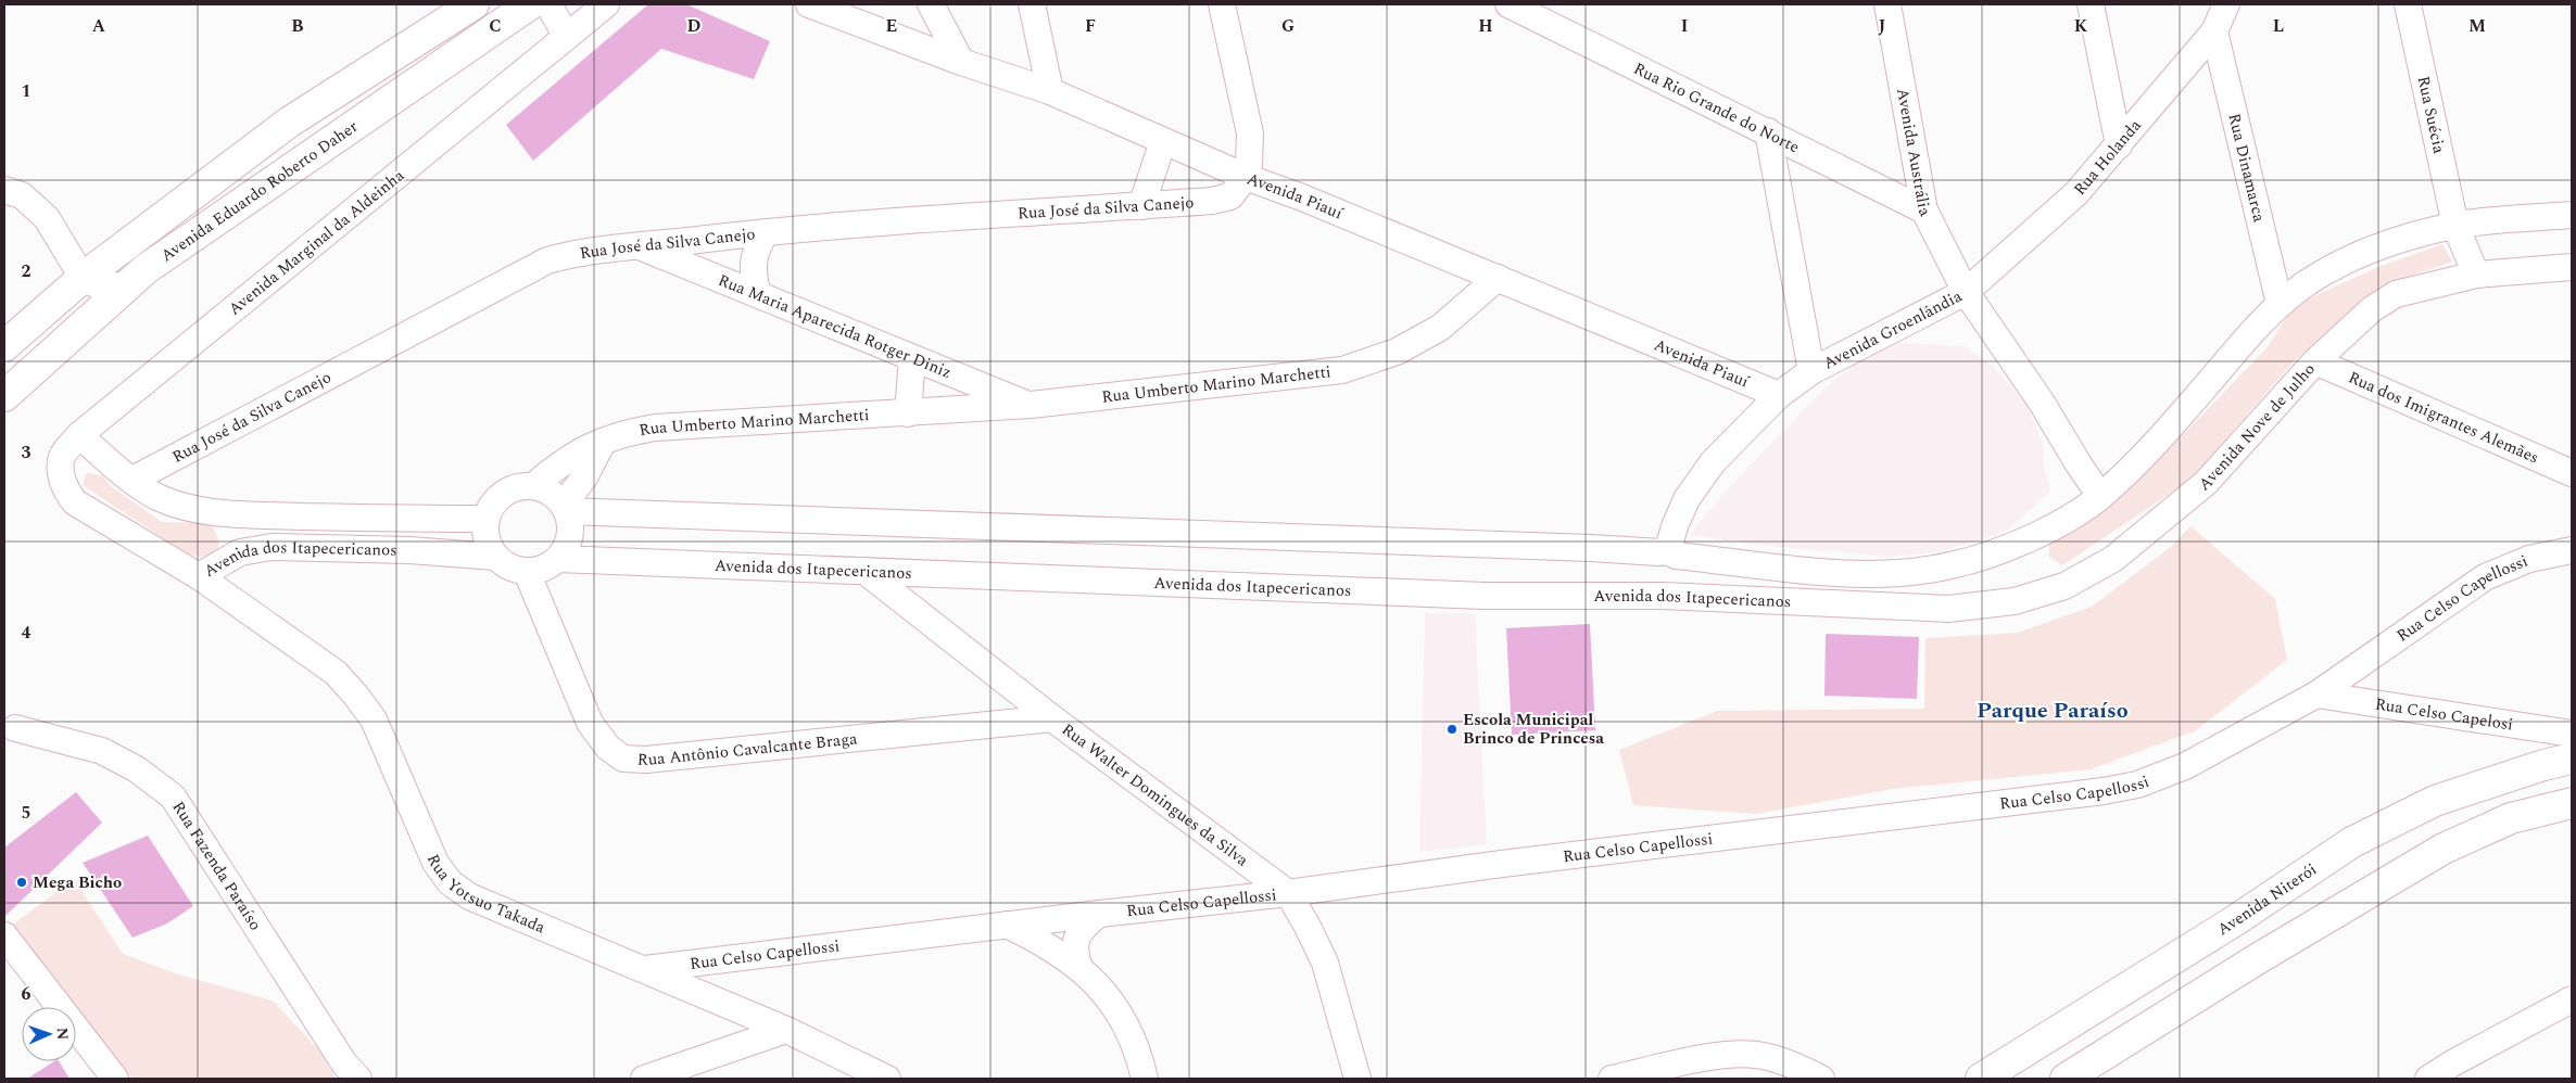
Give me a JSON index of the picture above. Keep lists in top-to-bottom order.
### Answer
{
  "streets": {
    "main road": ["Avenida Eduardo Roberto Daher", "Avenida Niterói"],
    "street": [
      "Rua Rio Grande do Norte",
      "Rua Suécia",
      "Avenida Austrália",
      "Rua Holanda",
      "Rua Dinamarca",
      "Avenida Piauí",
      "Rua José da Silva Canejo",
      "Avenida Marginal da Aldeinha",
      "Rua Maria Aparecida Rotger Diniz",
      "Avenida Groenlândia",
      "Rua Umberto Marino Marchetti",
      "Rua dos Imigrantes Alemães",
      "Avenida Nove de Julho",
      "Avenida dos Itapecericanos",
      "Rua Celso Capellossi",
      "Rua Celso Capelosi",
      "Rua Antônio Cavalcante Braga",
      "Rua Walter Domingues da Silva",
      "Rua Fazenda Paraíso",
      "Rua Yotsuo Takada"
    ]
  },
  "crossings": [
    ["Rua Rio Grande do Norte", "Avenida Austrália"],
    ["Rua Suécia", "Avenida Nove de Julho"],
    ["Avenida Austrália", "Rua Holanda"],
    ["Avenida Austrália", "Avenida Groenlândia"],
    ["Rua Holanda", "Rua Dinamarca"],
    ["Rua Holanda", "Avenida Groenlândia"],
    ["Avenida Piauí", "Rua José da Silva Canejo"],
    ["Avenida Piauí", "Avenida Groenlândia"],
    ["Avenida Piauí", "Rua Umberto Marino Marchetti"],
    ["Rua José da Silva Canejo", "Rua Maria Aparecida Rotger Diniz"],
    ["Rua José da Silva Canejo", "Avenida dos Itapecericanos"],
    ["Avenida Marginal da Aldeinha", "Avenida dos Itapecericanos"],
    ["Rua Maria Aparecida Rotger Diniz", "Rua Umberto Marino Marchetti"],
    ["Avenida Groenlândia", "Avenida dos Itapecericanos"],
    ["Rua Umberto Marino Marchetti", "Avenida dos Itapecericanos"],
    ["Rua Umberto Marino Marchetti", "Rua Antônio Cavalcante Braga"],
    ["Rua dos Imigrantes Alemães", "Avenida Nove de Julho"],
    ["Avenida Nove de Julho", "Avenida dos Itapecericanos"],
    ["Avenida dos Itapecericanos", "Rua Antônio Cavalcante Braga"],
    ["Avenida dos Itapecericanos", "Rua Walter Domingues da Silva"],
    ["Avenida dos Itapecericanos", "Rua Yotsuo Takada"],
    ["Rua Celso Capellossi", "Rua Celso Capelosi"],
    ["Rua Celso Capellossi", "Rua Walter Domingues da Silva"],
    ["Rua Celso Capellossi", "Rua Yotsuo Takada"],
    ["Rua Antônio Cavalcante Braga", "Rua Walter Domingues da Silva"]
  ],
  "districts": ["Parque Paraíso"],
  "places": ["Escola Municipal Brinco de Princesa", "Mega Bicho"],
  "north": "right",
  "grid": {
    "columns": [
      "A",
      "B",
      "C",
      "D",
      "E",
      "F",
      "G",
      "H",
      "I",
      "J",
      "K",
      "L",
      "M"
    ],
    "rows": [
      "1",
      "2",
      "3",
      "4",
      "5",
      "6"
    ]
  }
}
